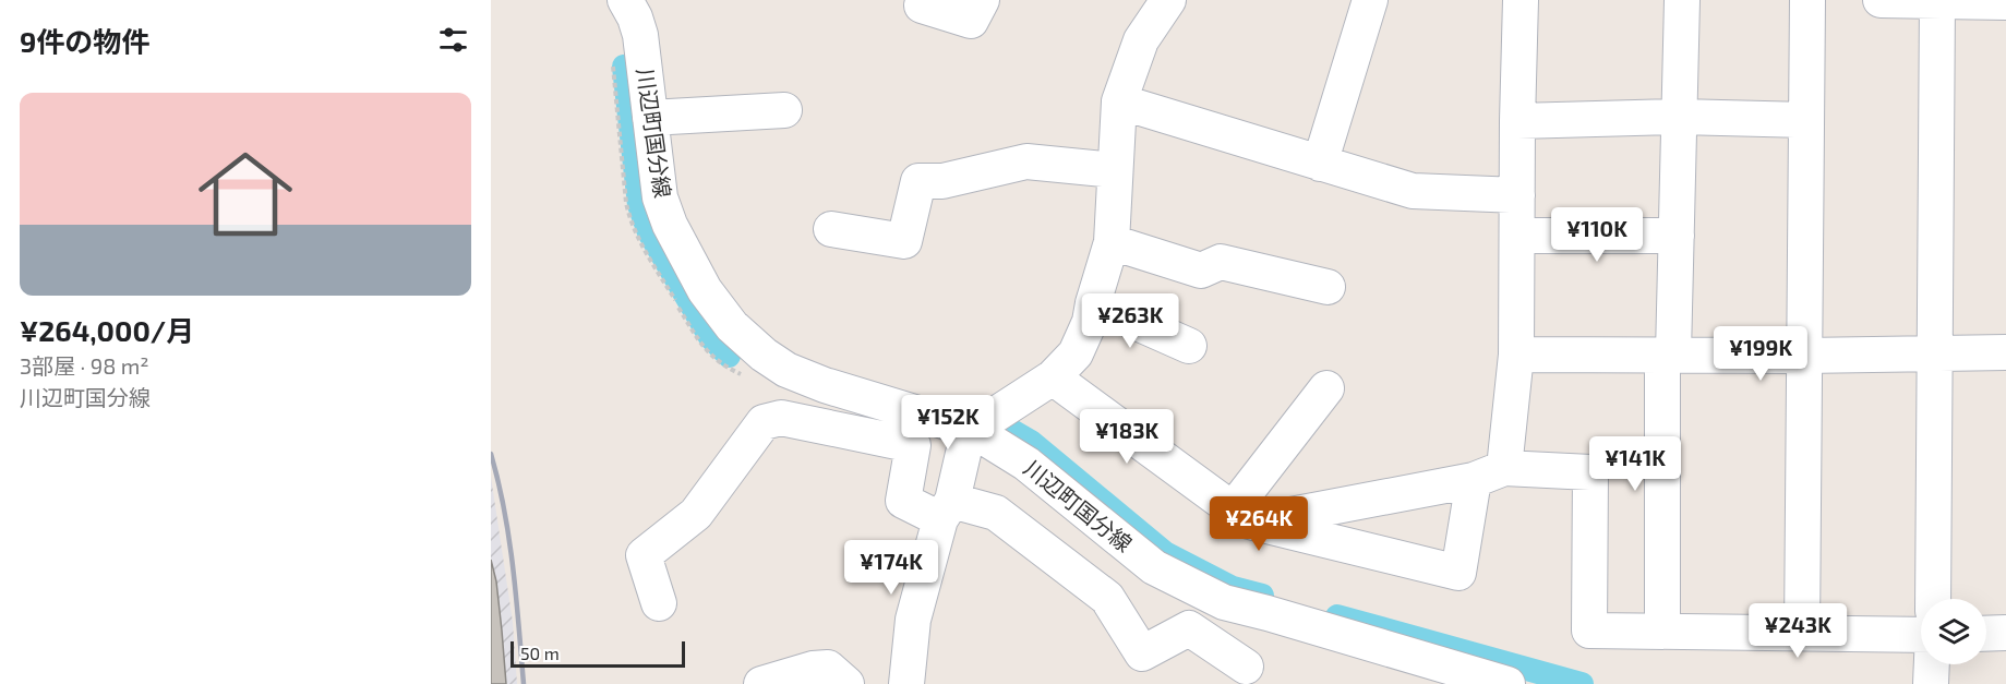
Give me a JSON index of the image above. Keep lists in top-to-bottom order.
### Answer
{
  "streets": {
    "street": ["川辺町国分線"]
  },
  "scale_bar": "50 m",
  "page": {
    "heading": "9件の物件",
    "list": [
      {
        "name": "¥264,000/月",
        "note": "3部屋 · 98 m² · 川辺町国分線"
      }
    ],
    "price": [
      "¥110K",
      "¥263K",
      "¥199K",
      "¥152K",
      "¥183K",
      "¥141K",
      "¥264K",
      "¥174K",
      "¥243K"
    ],
    "scale": "50 m"
  }
}
